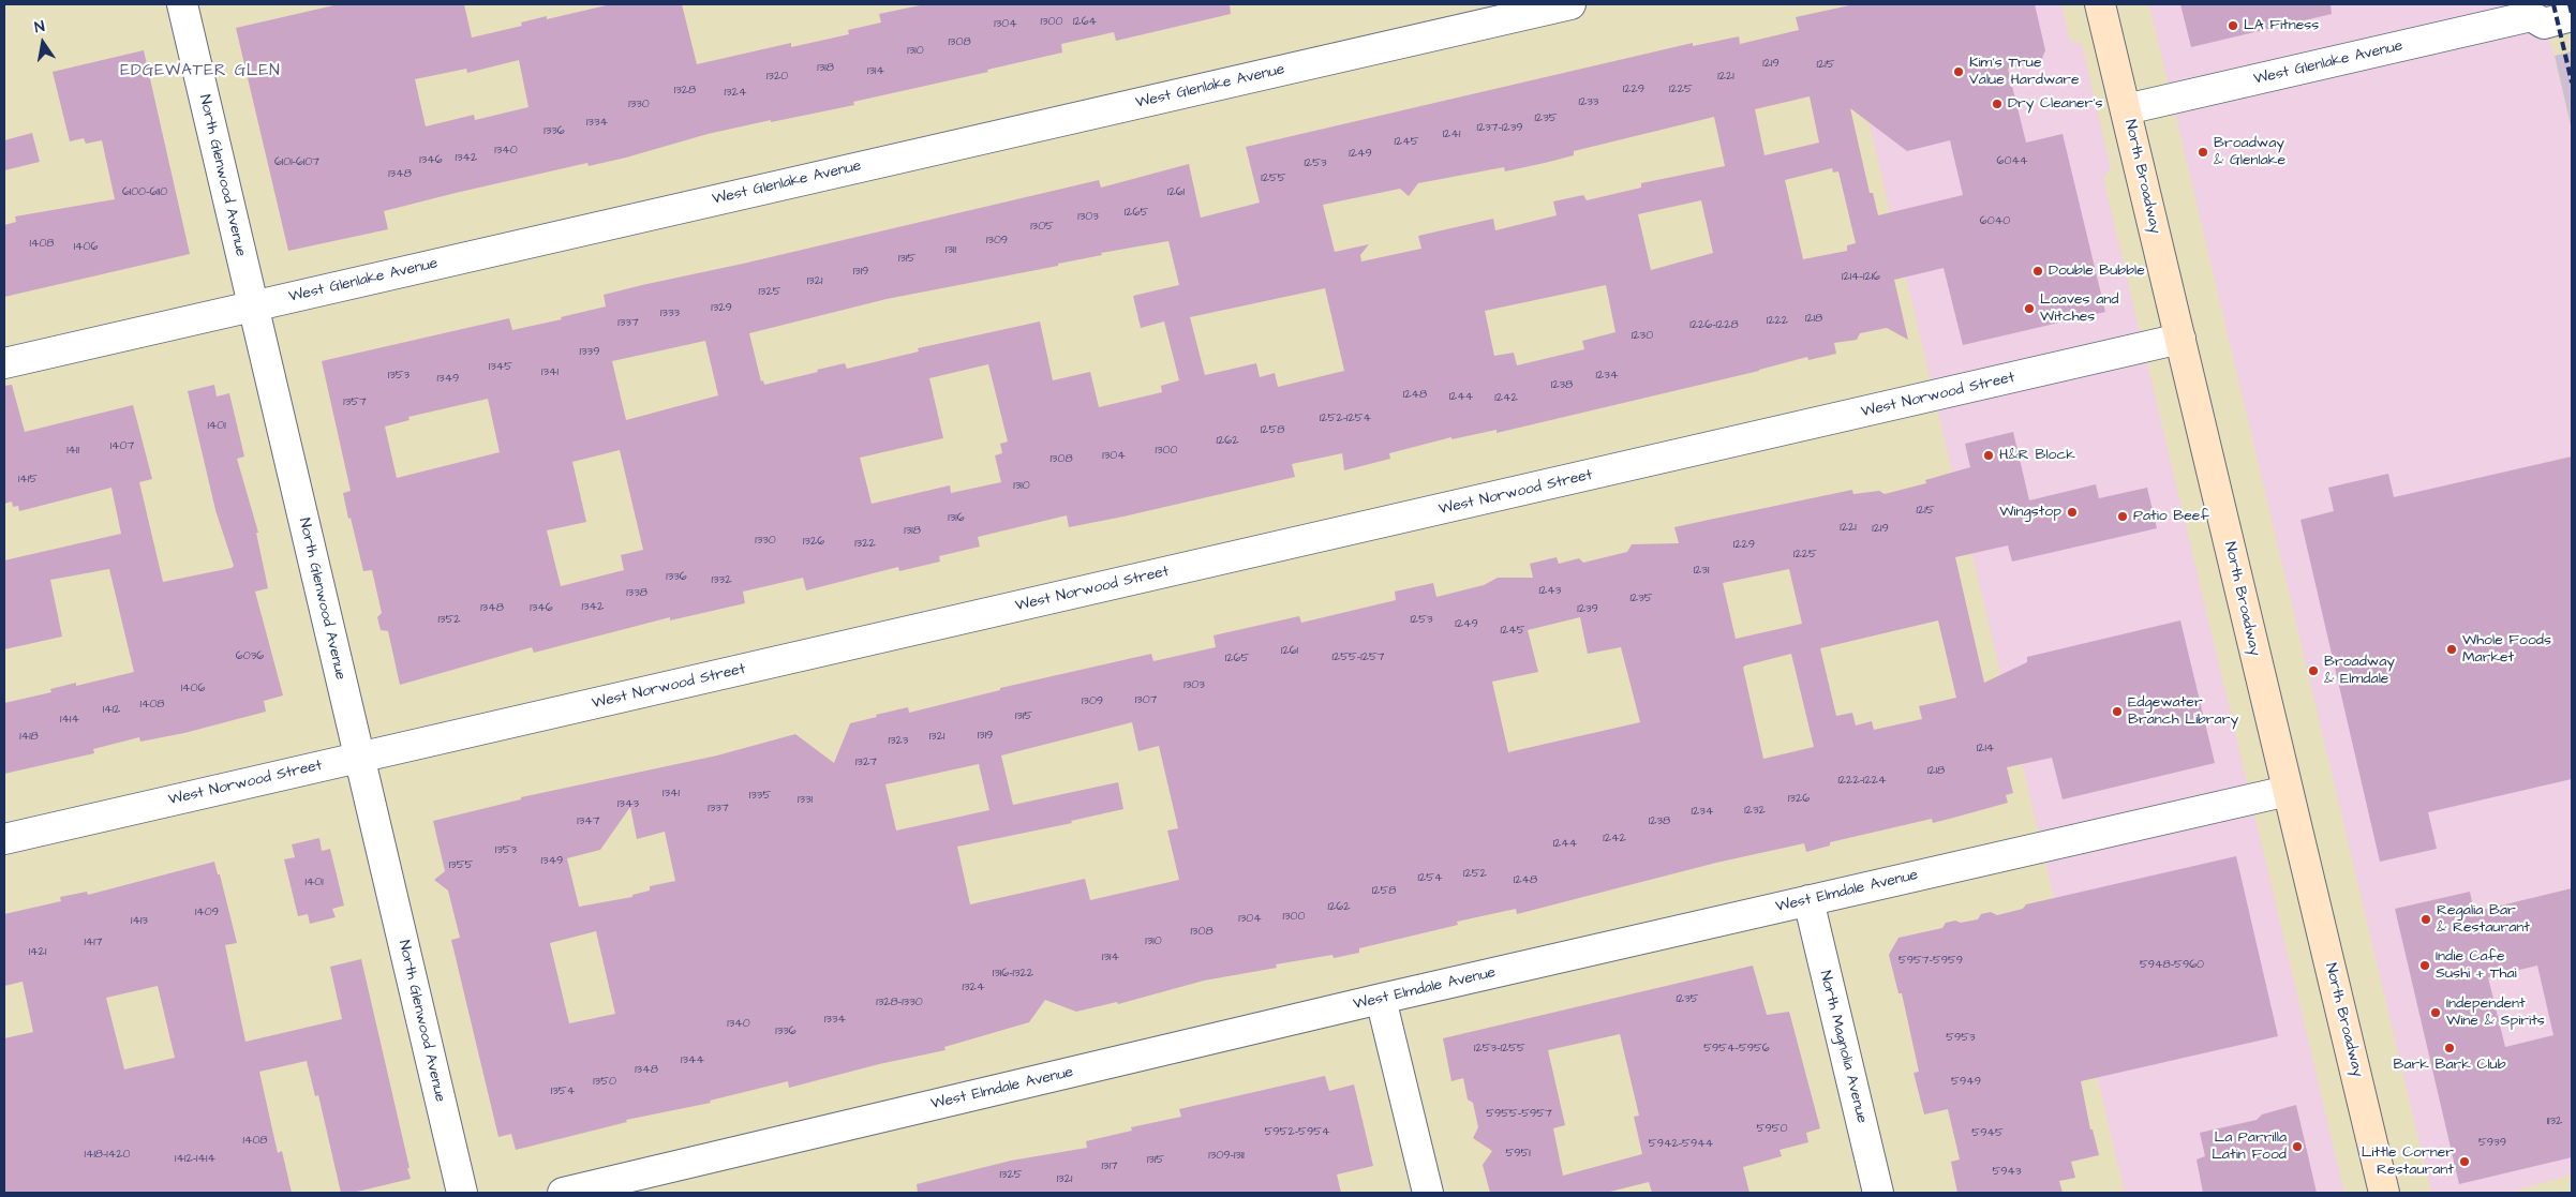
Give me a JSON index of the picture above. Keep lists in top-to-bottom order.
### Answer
{
  "streets": {
    "main road": ["North Broadway"],
    "street": [
      "West Glenlake Avenue",
      "North Glenwood Avenue",
      "West Norwood Street",
      "West Elmdale Avenue",
      "North Magnolia Avenue"
    ]
  },
  "crossings": [
    ["West Glenlake Avenue", "North Glenwood Avenue"],
    ["West Glenlake Avenue", "North Broadway"],
    ["North Glenwood Avenue", "West Norwood Street"],
    ["North Broadway", "West Norwood Street"],
    ["North Broadway", "West Elmdale Avenue"],
    ["West Elmdale Avenue", "North Magnolia Avenue"]
  ],
  "districts": ["EDGEWATER GLEN"],
  "places": [
    "LA Fitness",
    "Kim's True Value Hardware",
    "Dry Cleaner's",
    "Broadway & Glenlake",
    "Double Bubble",
    "Loaves and Witches",
    "H&R Block",
    "Wingstop",
    "Patio Beef",
    "Whole Foods Market",
    "Broadway & Elmdale",
    "Edgewater Branch Library",
    "Regalia Bar & Restaurant",
    "Indie Cafe Sushi + Thai",
    "Independent Wine & Spirits",
    "Bark Bark Club",
    "La Parrilla Latin Food",
    "Little Corner Restaurant"
  ],
  "house_numbers": [
    "1300",
    "1264",
    "1304",
    "1308",
    "1310",
    "1219",
    "1215",
    "1318",
    "1314",
    "1320",
    "1221",
    "1229",
    "1225",
    "1328",
    "1324",
    "1233",
    "1330",
    "1235",
    "1334",
    "1237-1239",
    "1336",
    "1241",
    "1245",
    "1340",
    "1249",
    "1342",
    "1346",
    "6044",
    "6101-6107",
    "1253",
    "1348",
    "1255",
    "6100-6110",
    "1261",
    "1265",
    "1303",
    "6040",
    "1305",
    "1309",
    "1408",
    "1406",
    "1311",
    "1315",
    "1319",
    "1214-1216",
    "1321",
    "1325",
    "1329",
    "1333",
    "1218",
    "1222",
    "1337",
    "1226-1228",
    "1230",
    "1339",
    "1345",
    "1341",
    "1353",
    "1234",
    "1349",
    "1238",
    "1248",
    "1244",
    "1242",
    "1357",
    "1252-1254",
    "1401",
    "1258",
    "1262",
    "1407",
    "1411",
    "1300",
    "1304",
    "1308",
    "1415",
    "1310",
    "1215",
    "1316",
    "1221",
    "1219",
    "1318",
    "1330",
    "1326",
    "1322",
    "1229",
    "1225",
    "1231",
    "1336",
    "1332",
    "1243",
    "1338",
    "1235",
    "1342",
    "1348",
    "1346",
    "1239",
    "1352",
    "1253",
    "1249",
    "1245",
    "1261",
    "6036",
    "1255-1257",
    "1265",
    "1303",
    "1406",
    "1307",
    "1309",
    "1408",
    "1412",
    "1315",
    "1414",
    "1319",
    "1418",
    "1321",
    "1323",
    "1214",
    "1327",
    "1218",
    "1222-1224",
    "1341",
    "1335",
    "1326",
    "1331",
    "1343",
    "1337",
    "1232",
    "1234",
    "1347",
    "1238",
    "1242",
    "1244",
    "1353",
    "1349",
    "1355",
    "1252",
    "1254",
    "1248",
    "1401",
    "1258",
    "1262",
    "1409",
    "1300",
    "1304",
    "1413",
    "1308",
    "1310",
    "1417",
    "1421",
    "1314",
    "5957-5959",
    "5948-5960",
    "1316-1322",
    "1324",
    "1235",
    "1328-1330",
    "1334",
    "1340",
    "1336",
    "5953",
    "1253-1255",
    "5954-5956",
    "1344",
    "1348",
    "1350",
    "5949",
    "1354",
    "5955-5957",
    "1132",
    "5950",
    "5952-5954",
    "5945",
    "1408",
    "5939",
    "5942-5944",
    "5951",
    "1418-1420",
    "1309-1311",
    "1412-1414",
    "1315",
    "1317",
    "5943",
    "1325",
    "1321"
  ],
  "north": "top"
}
